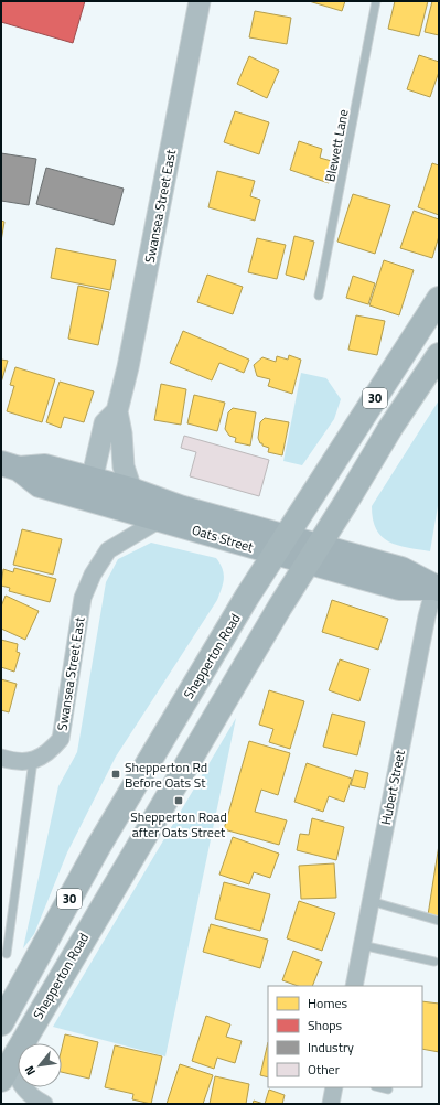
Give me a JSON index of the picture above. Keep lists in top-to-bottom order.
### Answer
{
  "streets": {
    "highway": ["30", "Shepperton Road"],
    "main road": ["Oats Street"],
    "street": ["Swansea Street East", "Hubert Street"],
    "lane": ["Blewett Lane"]
  },
  "crossings": [
    ["Swansea Street East", "Oats Street"],
    ["Oats Street", "Shepperton Road"],
    ["Oats Street", "Hubert Street"]
  ],
  "places": {
    "transit": ["Shepperton Rd Before Oats St", "Shepperton Road after Oats Street"]
  },
  "legend": [
    "Homes",
    "Shops",
    "Industry",
    "Other"
  ],
  "north": "bottom left"
}
